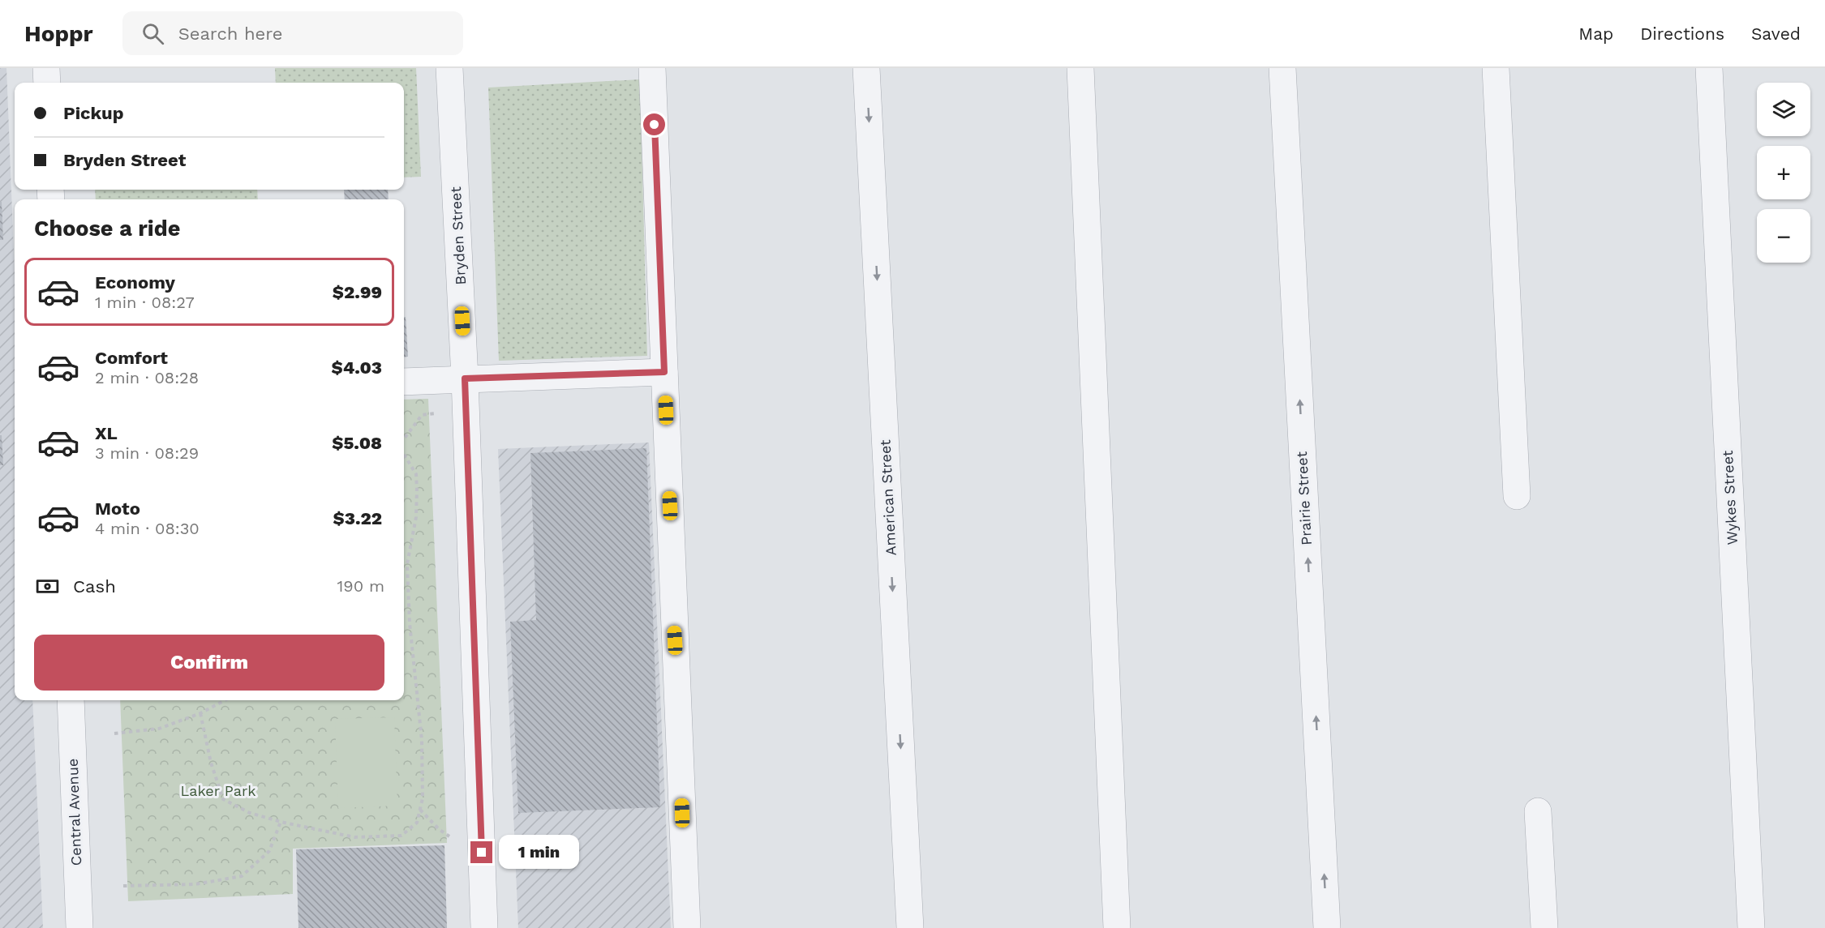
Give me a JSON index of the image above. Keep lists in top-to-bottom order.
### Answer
{
  "streets": {
    "street": [
      "Bryden Street",
      "American Street",
      "Wykes Street",
      "Prairie Street",
      "Central Avenue"
    ]
  },
  "parks": ["Laker Park"],
  "page": {
    "header": "Hoppr",
    "search": "Search here",
    "nav": ["Map", "Directions", "Saved"],
    "map_buttons": ["+", "−"],
    "banner": ["Pickup", "Bryden Street"],
    "heading": "Choose a ride",
    "list": [
      {
        "name": "Economy",
        "note": "1 min · 08:27",
        "value": "$2.99"
      },
      {
        "name": "Comfort",
        "note": "2 min · 08:28",
        "value": "$4.03"
      },
      {
        "name": "XL",
        "note": "3 min · 08:29",
        "value": "$5.08"
      },
      {
        "name": "Moto",
        "note": "4 min · 08:30",
        "value": "$3.22"
      }
    ],
    "pay": ["Cash", "190 m"],
    "buttons": "Confirm",
    "bubble": "1 min"
  }
}
